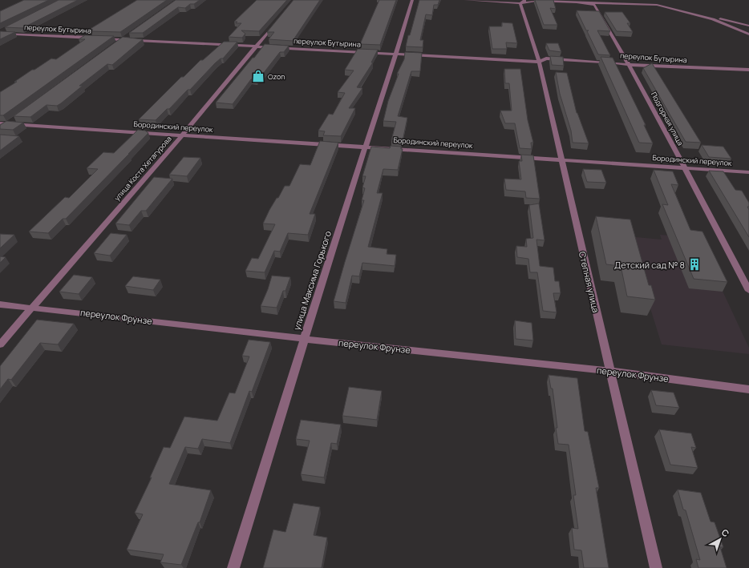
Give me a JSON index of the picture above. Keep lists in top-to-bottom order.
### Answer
{
  "streets": {
    "street": [
      "переулок Бутырина",
      "Подгорная улица",
      "Бородинский переулок",
      "улица Коста Хетагурова",
      "улица Максима Горького",
      "Степная улица",
      "переулок Фрунзе"
    ]
  },
  "crossings": [
    ["переулок Бутырина", "Подгорная улица"],
    ["переулок Бутырина", "улица Коста Хетагурова"],
    ["переулок Бутырина", "улица Максима Горького"],
    ["переулок Бутырина", "Степная улица"],
    ["Подгорная улица", "Бородинский переулок"],
    ["Бородинский переулок", "улица Коста Хетагурова"],
    ["Бородинский переулок", "улица Максима Горького"],
    ["Бородинский переулок", "Степная улица"],
    ["улица Коста Хетагурова", "переулок Фрунзе"],
    ["улица Максима Горького", "переулок Фрунзе"],
    ["Степная улица", "переулок Фрунзе"]
  ],
  "places": {
    "shop": ["Ozon"],
    "building": ["Детский сад № 8"]
  },
  "north": "top right"
}
